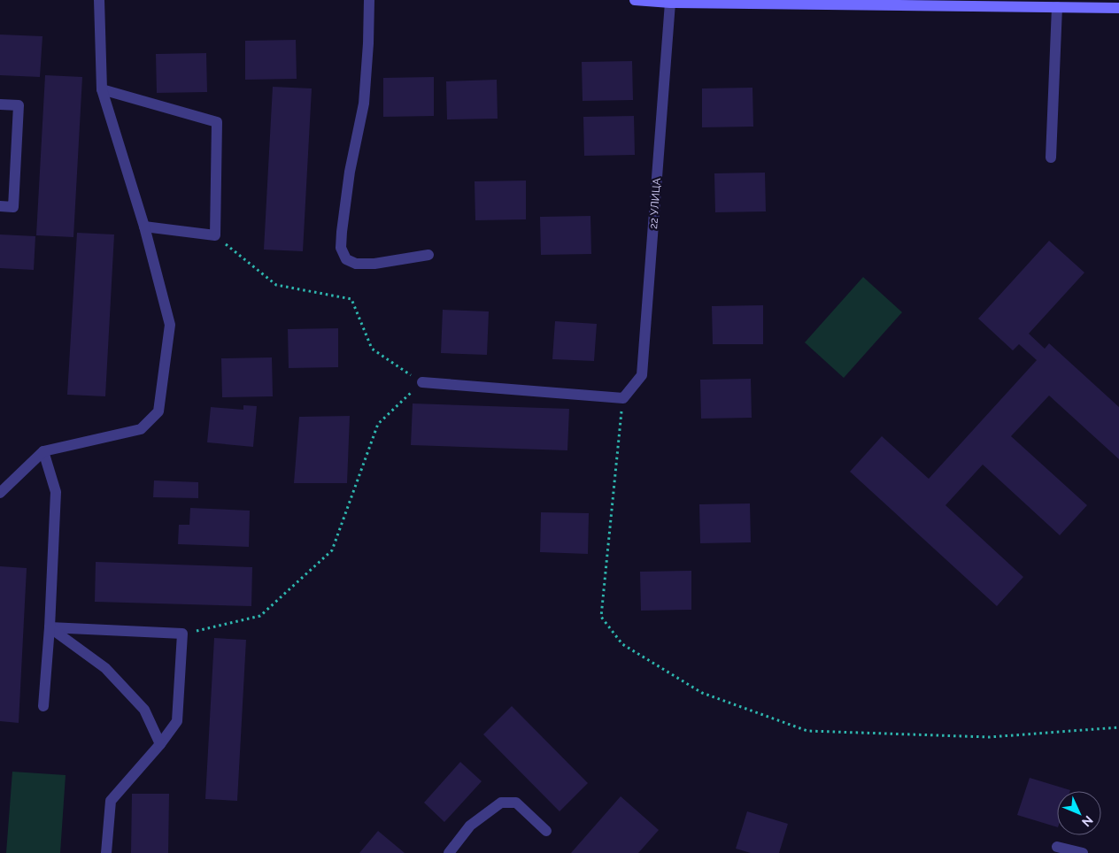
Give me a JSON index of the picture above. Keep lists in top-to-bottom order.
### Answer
{
  "streets": {
    "street": ["22 УЛИЦА"]
  },
  "north": "bottom right"
}
